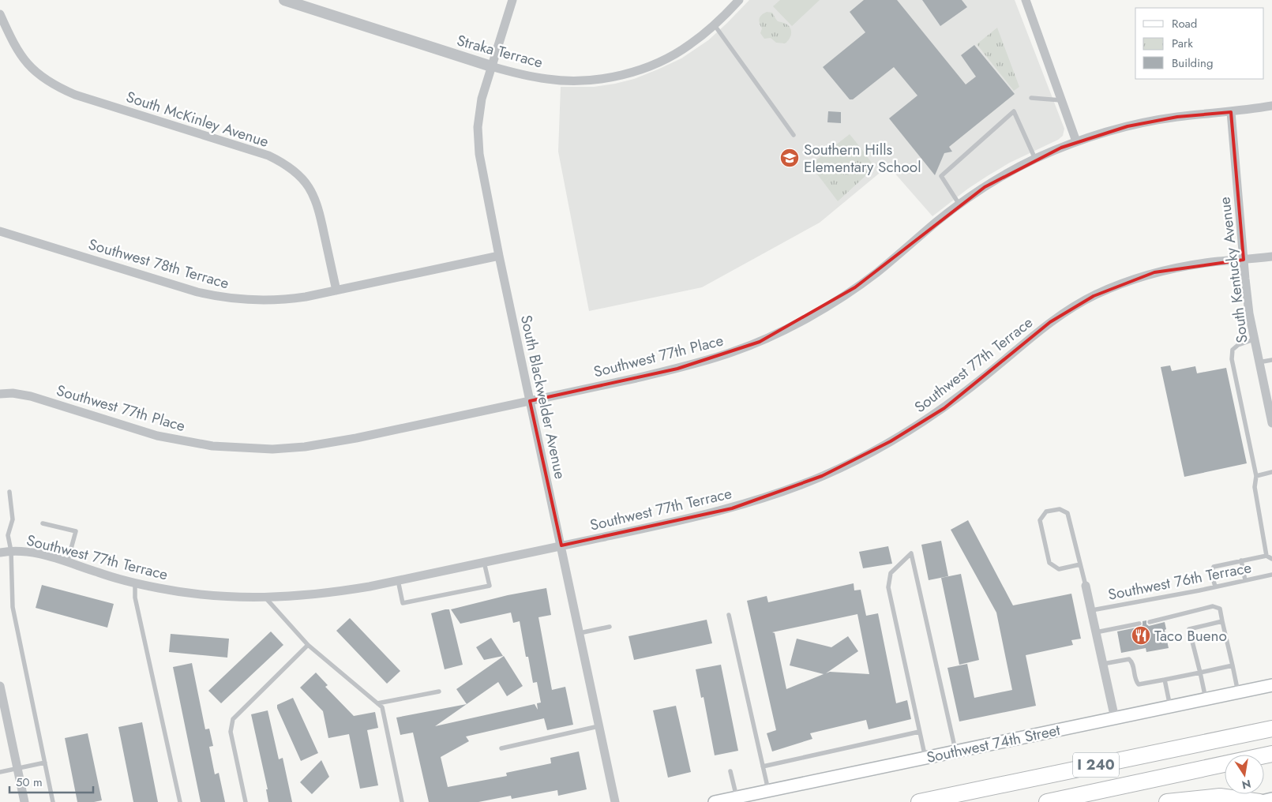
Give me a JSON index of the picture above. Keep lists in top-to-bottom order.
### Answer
{
  "streets": {
    "highway": ["I 240"],
    "main road": ["Southwest 74th Street"],
    "street": [
      "Straka Terrace",
      "South McKinley Avenue",
      "Southwest 78th Terrace",
      "South Kentucky Avenue",
      "Southwest 77th Place",
      "Southwest 77th Terrace",
      "South Blackwelder Avenue"
    ],
    "lane": ["Southwest 76th Terrace"]
  },
  "crossings": [
    ["Straka Terrace", "South Blackwelder Avenue"],
    ["South McKinley Avenue", "Southwest 78th Terrace"],
    ["Southwest 78th Terrace", "South Blackwelder Avenue"],
    ["South Kentucky Avenue", "Southwest 77th Place"],
    ["South Kentucky Avenue", "Southwest 77th Terrace"],
    ["Southwest 77th Place", "South Blackwelder Avenue"],
    ["Southwest 77th Terrace", "South Blackwelder Avenue"]
  ],
  "places": {
    "school or university": ["Southern Hills Elementary School"],
    "restaurant": ["Taco Bueno"]
  },
  "legend": ["Road", "Park", "Building"],
  "scale_bar": "50 m",
  "north": "bottom"
}
